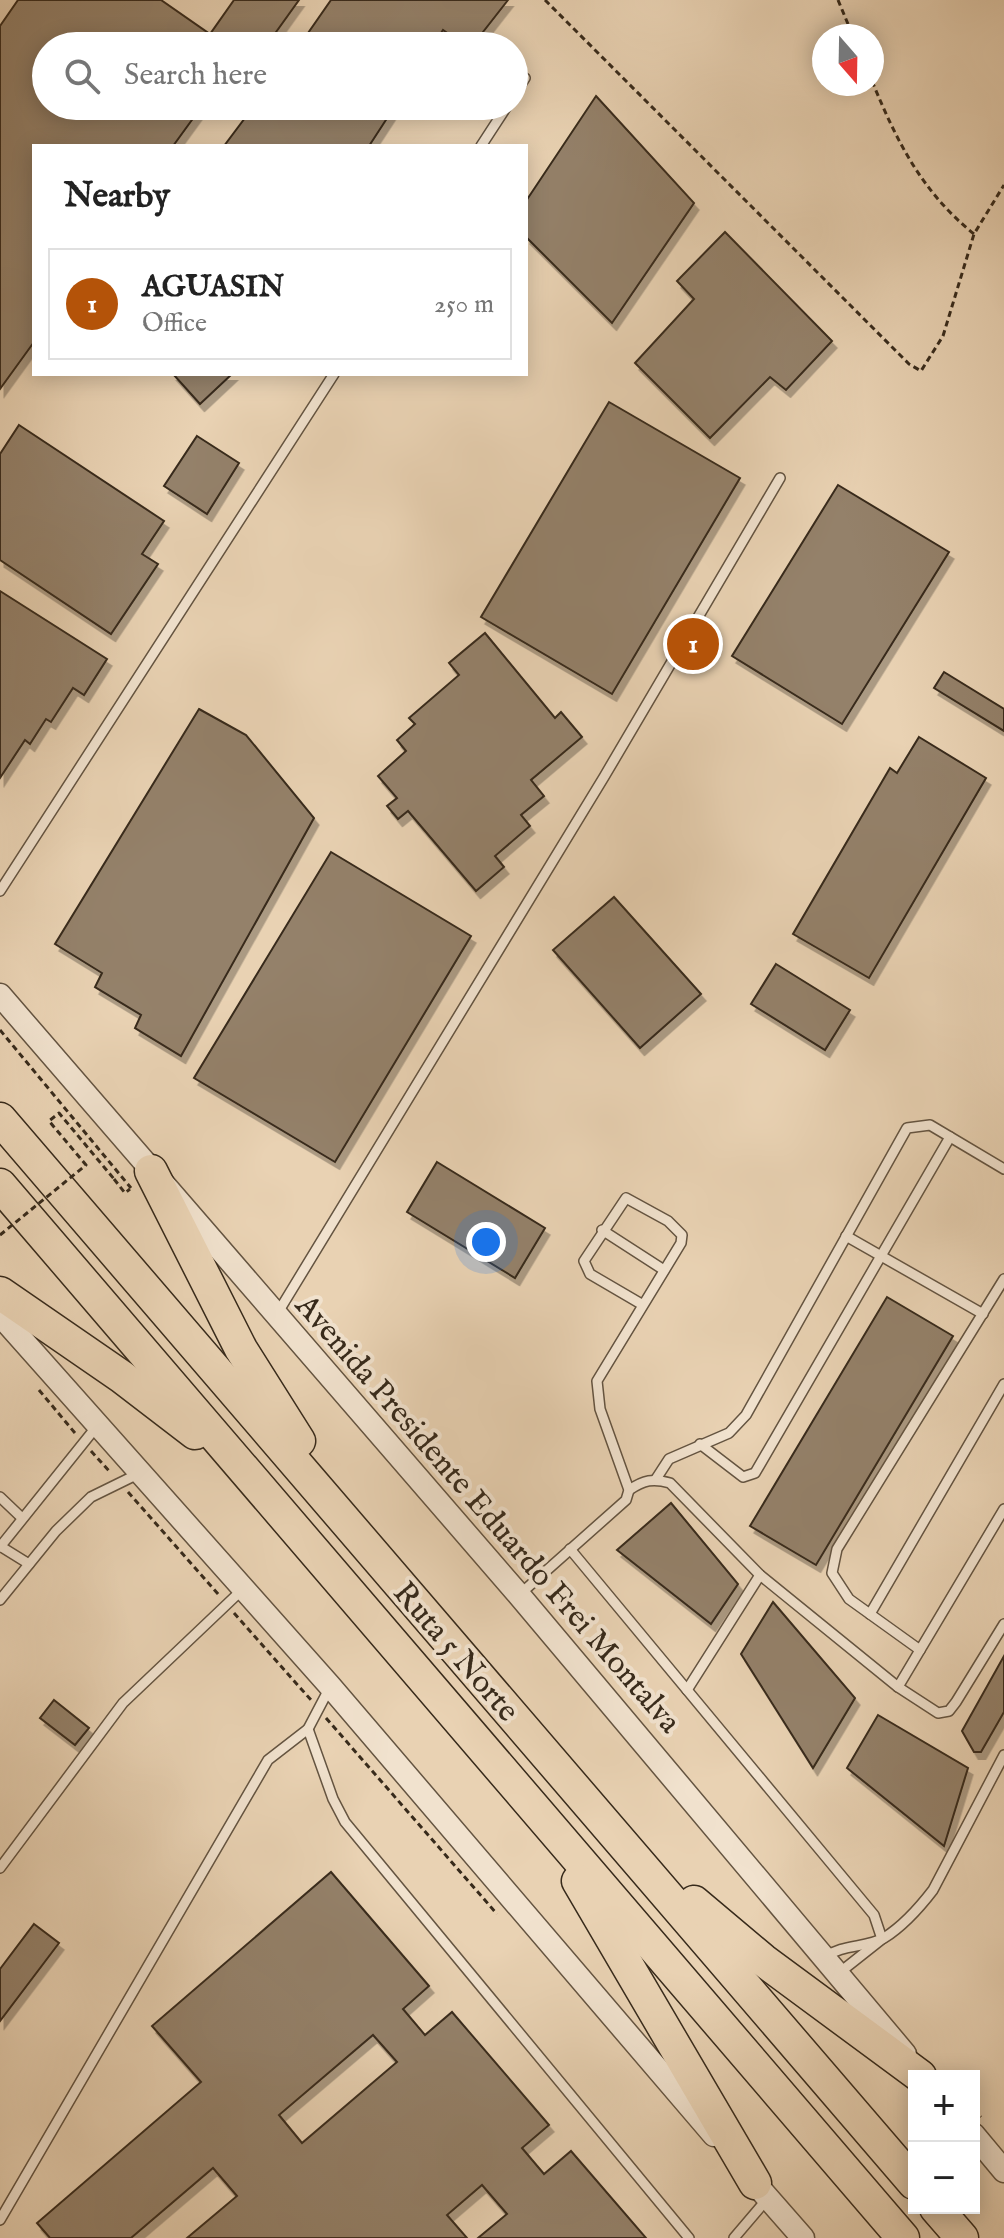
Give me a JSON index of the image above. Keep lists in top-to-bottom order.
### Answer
{
  "streets": {
    "highway": ["Ruta 5 Norte"],
    "street": ["Avenida Presidente Eduardo Frei Montalva"]
  },
  "north": "bottom",
  "page": {
    "search": "Search here",
    "heading": "Nearby",
    "list": [
      {
        "mark": "1",
        "name": "AGUASIN",
        "note": "Office",
        "value": "250 m"
      }
    ],
    "pins": "1",
    "map_buttons": ["+", "−"]
  }
}
